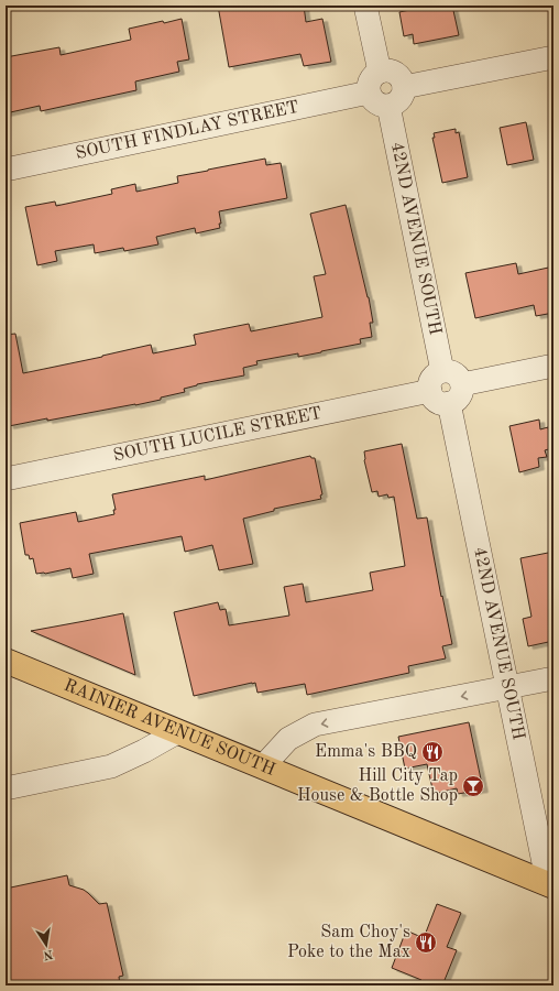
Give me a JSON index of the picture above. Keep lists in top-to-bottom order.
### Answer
{
  "streets": {
    "main road": ["RAINIER AVENUE SOUTH"],
    "street": ["SOUTH FINDLAY STREET", "42ND AVENUE SOUTH", "SOUTH LUCILE STREET"]
  },
  "crossings": [
    ["SOUTH FINDLAY STREET", "42ND AVENUE SOUTH"],
    ["42ND AVENUE SOUTH", "SOUTH LUCILE STREET"],
    ["42ND AVENUE SOUTH", "RAINIER AVENUE SOUTH"]
  ],
  "places": {
    "restaurant": ["Emma's BBQ", "Sam Choy's Poke to the Max"],
    "bar": ["Hill City Tap House & Bottle Shop"]
  },
  "north": "bottom"
}
